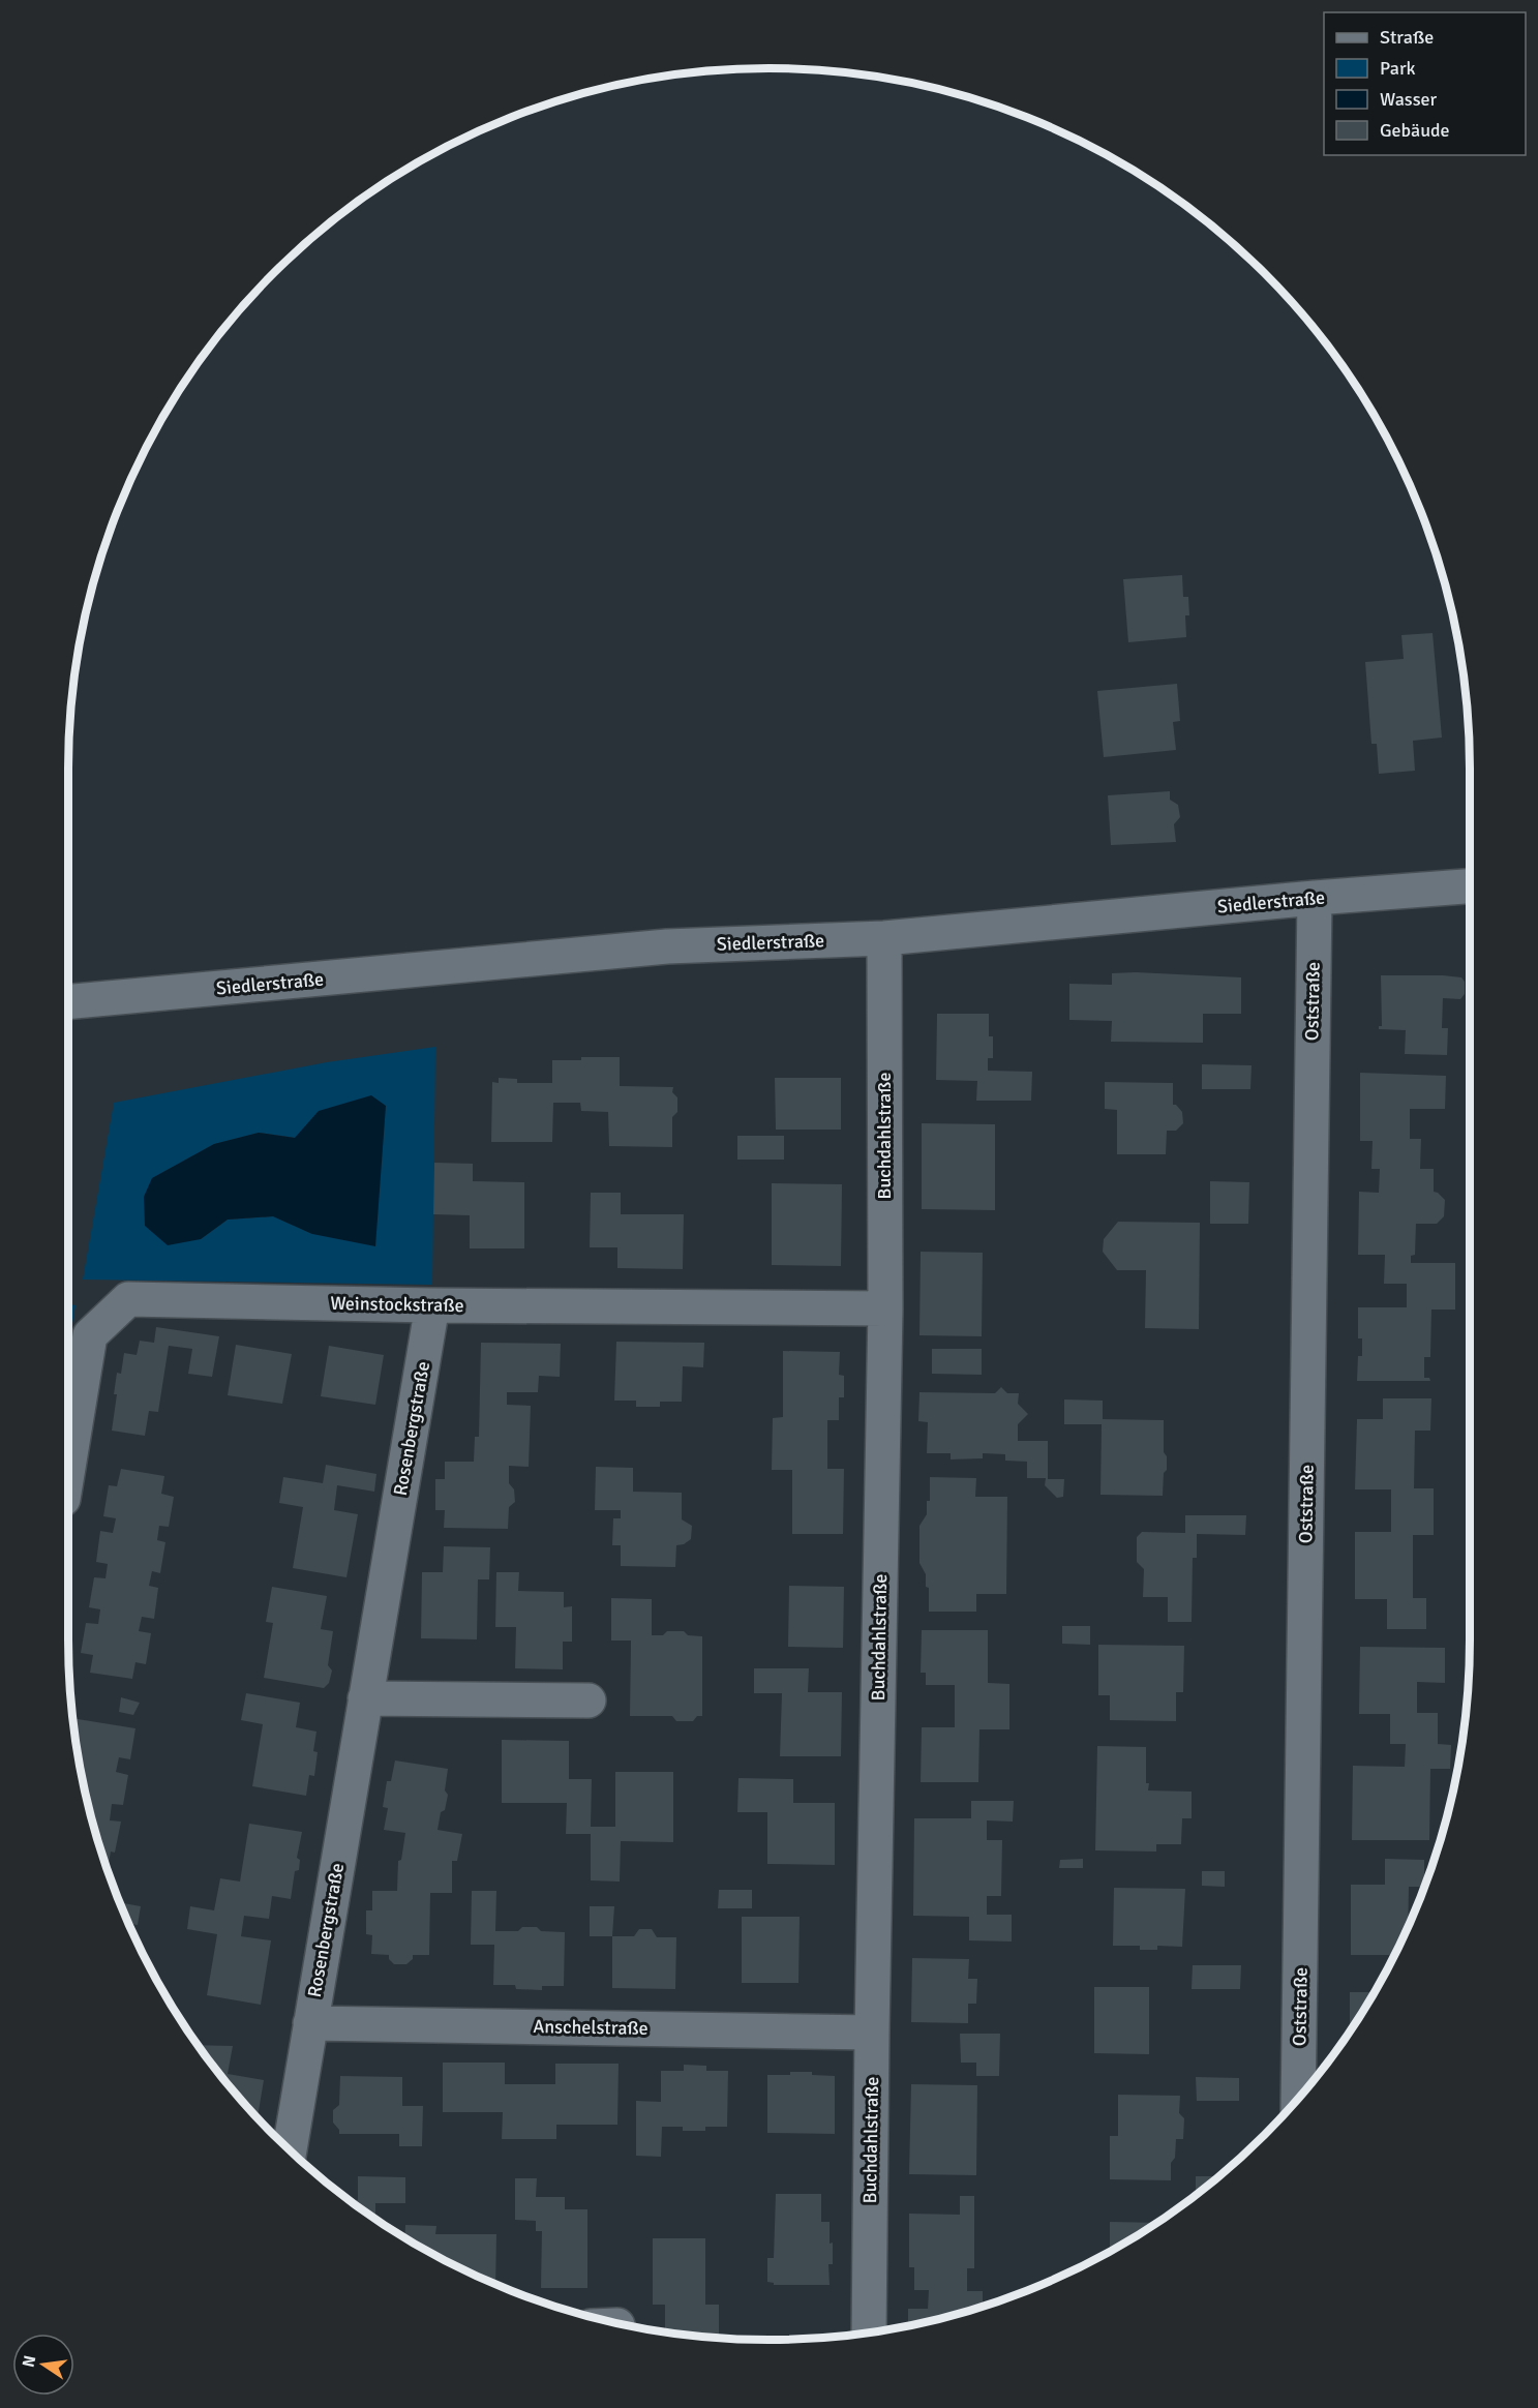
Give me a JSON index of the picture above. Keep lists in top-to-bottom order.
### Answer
{
  "streets": {
    "street": [
      "Siedlerstraße",
      "Oststraße",
      "Buchdahlstraße",
      "Weinstockstraße",
      "Rosenbergstraße",
      "Anschelstraße"
    ]
  },
  "crossings": [
    ["Siedlerstraße", "Oststraße"],
    ["Siedlerstraße", "Buchdahlstraße"],
    ["Buchdahlstraße", "Weinstockstraße"],
    ["Buchdahlstraße", "Anschelstraße"],
    ["Weinstockstraße", "Rosenbergstraße"],
    ["Rosenbergstraße", "Anschelstraße"]
  ],
  "legend": [
    "Straße",
    "Park",
    "Wasser",
    "Gebäude"
  ],
  "north": "left"
}
